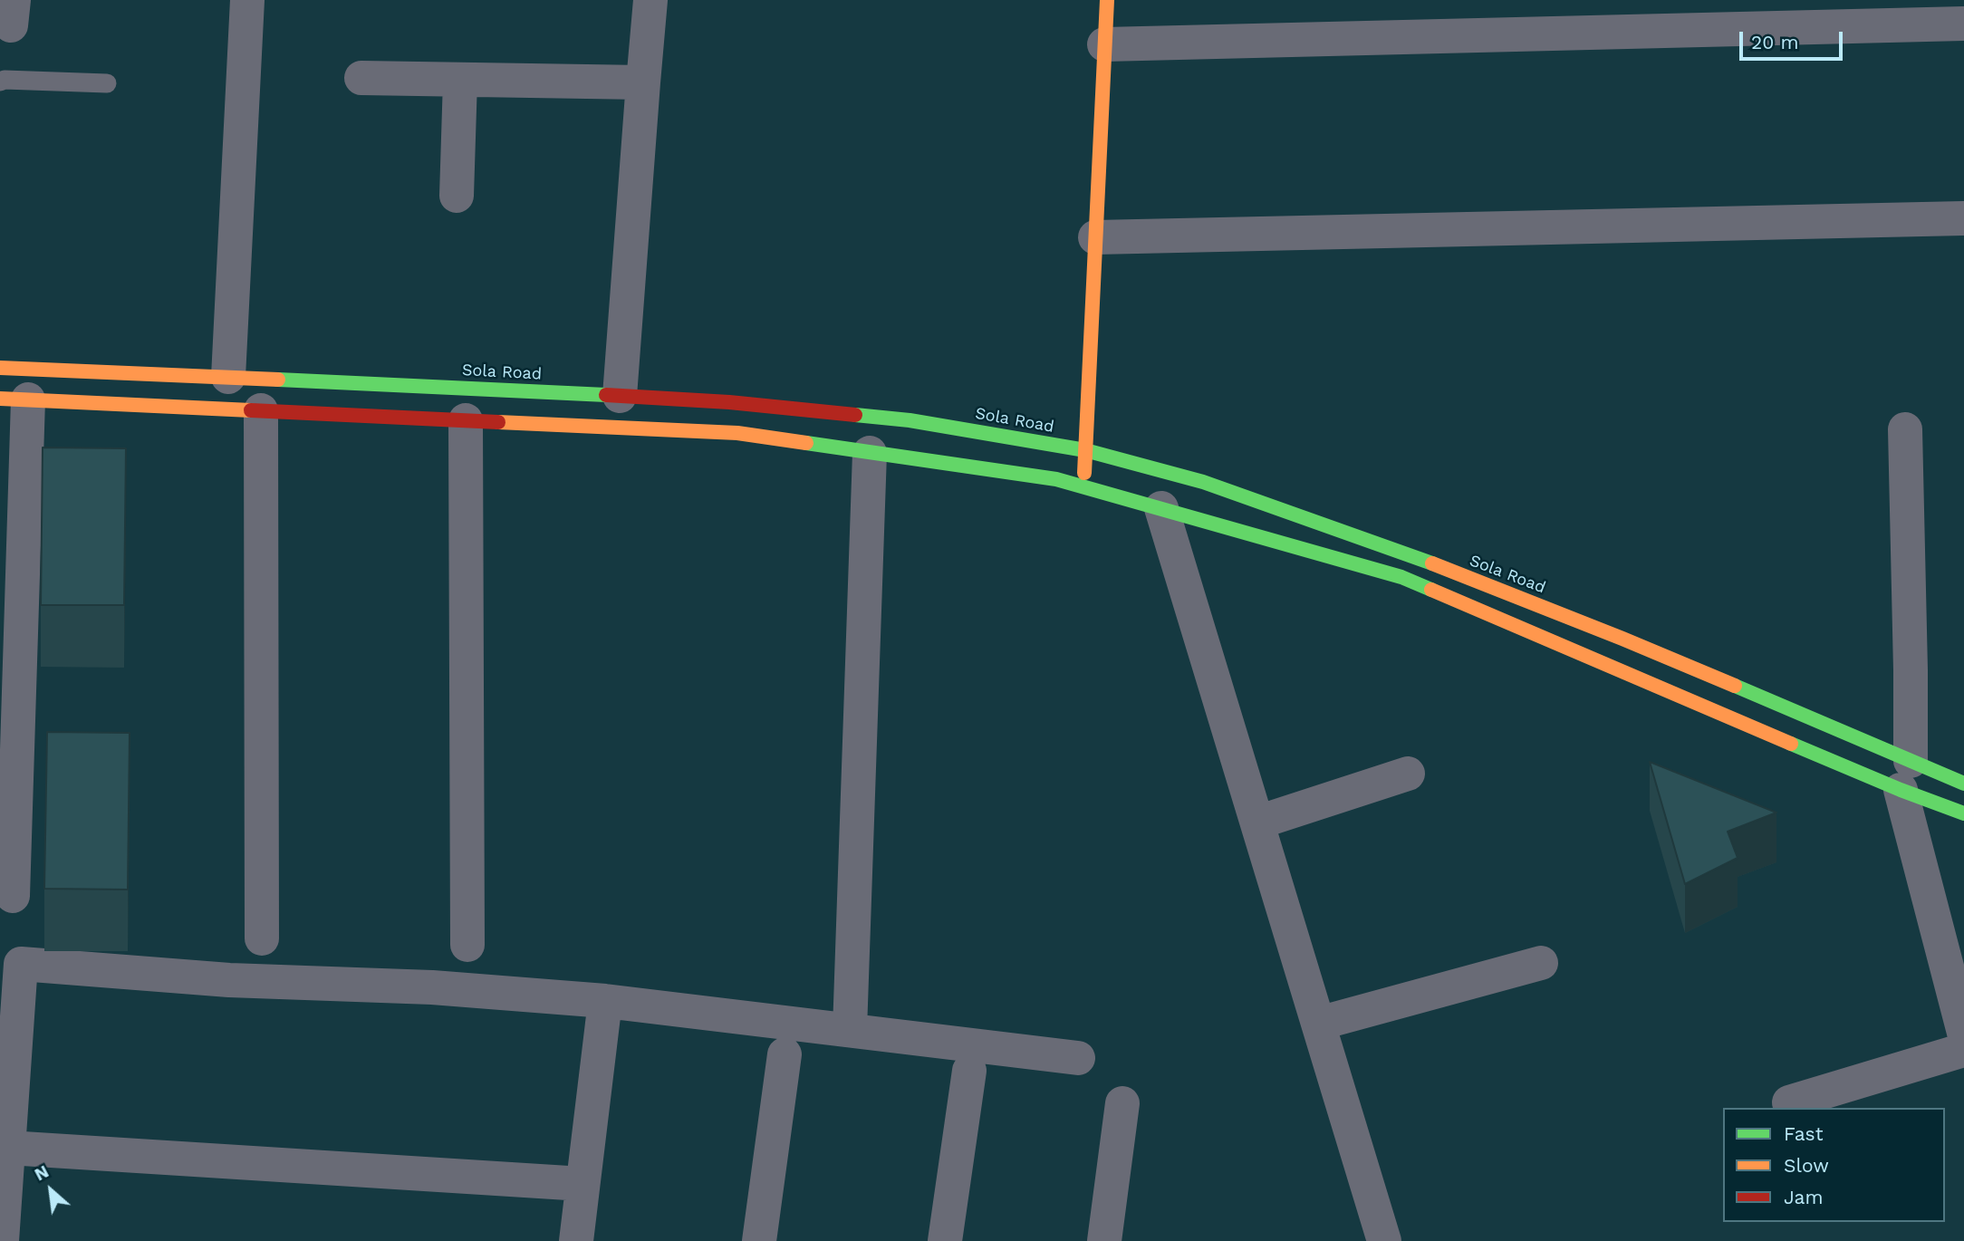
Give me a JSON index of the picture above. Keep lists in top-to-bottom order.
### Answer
{
  "streets": {
    "main road": ["Sola Road"]
  },
  "legend": ["Fast", "Slow", "Jam"],
  "scale_bar": "20 m",
  "north": "top left"
}
